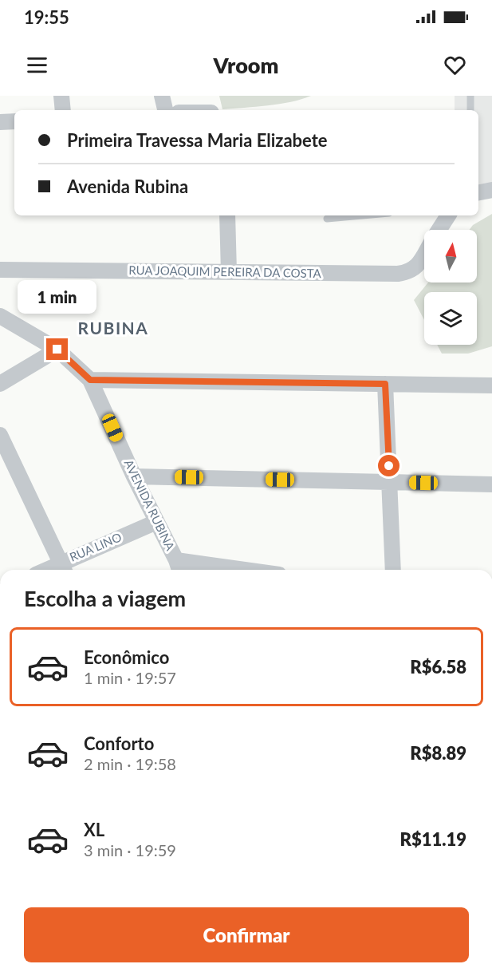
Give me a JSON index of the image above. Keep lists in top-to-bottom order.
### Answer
{
  "streets": {
    "street": ["RUA JOAQUIM PEREIRA DA COSTA", "AVENIDA RUBINA", "RUA LINO"]
  },
  "crossings": [
    ["AVENIDA RUBINA", "RUA LINO"]
  ],
  "districts": ["RUBINA"],
  "north": "top",
  "page": {
    "status": "19:55",
    "header": "Vroom",
    "banner": ["Primeira Travessa Maria Elizabete", "Avenida Rubina"],
    "bubble": "1 min",
    "heading": "Escolha a viagem",
    "list": [
      {
        "name": "Econômico",
        "note": "1 min · 19:57",
        "value": "R$6.58"
      },
      {
        "name": "Conforto",
        "note": "2 min · 19:58",
        "value": "R$8.89"
      },
      {
        "name": "XL",
        "note": "3 min · 19:59",
        "value": "R$11.19"
      }
    ],
    "buttons": "Confirmar"
  }
}
